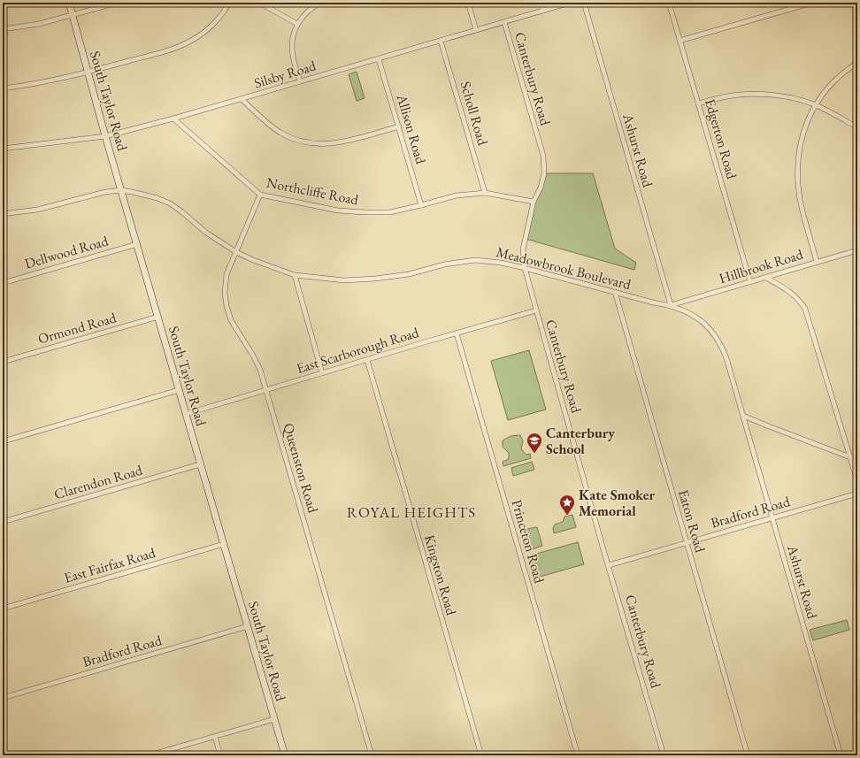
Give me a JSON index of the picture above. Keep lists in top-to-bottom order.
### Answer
{
  "streets": {
    "main road": ["South Taylor Road"],
    "street": [
      "Silsby Road",
      "Canterbury Road",
      "Scholl Road",
      "Allison Road",
      "Edgerton Road",
      "Ashurst Road",
      "Northcliffe Road",
      "Dellwood Road",
      "Hillbrook Road",
      "Meadowbrook Boulevard",
      "Ormond Road",
      "East Scarborough Road",
      "Queenston Road",
      "Clarendon Road",
      "Bradford Road",
      "Eaton Road",
      "Princeton Road",
      "East Fairfax Road",
      "Kingston Road"
    ]
  },
  "crossings": [
    ["Silsby Road", "Canterbury Road"],
    ["Silsby Road", "South Taylor Road"],
    ["Silsby Road", "Scholl Road"],
    ["Silsby Road", "Allison Road"],
    ["Silsby Road", "Northcliffe Road"],
    ["Canterbury Road", "Northcliffe Road"],
    ["Canterbury Road", "Meadowbrook Boulevard"],
    ["Canterbury Road", "East Scarborough Road"],
    ["Canterbury Road", "Bradford Road"],
    ["South Taylor Road", "Dellwood Road"],
    ["South Taylor Road", "Meadowbrook Boulevard"],
    ["South Taylor Road", "Ormond Road"],
    ["South Taylor Road", "East Scarborough Road"],
    ["South Taylor Road", "Clarendon Road"],
    ["South Taylor Road", "Bradford Road"],
    ["South Taylor Road", "East Fairfax Road"],
    ["Scholl Road", "Northcliffe Road"],
    ["Allison Road", "Northcliffe Road"],
    ["Edgerton Road", "Hillbrook Road"],
    ["Ashurst Road", "Hillbrook Road"],
    ["Ashurst Road", "Meadowbrook Boulevard"],
    ["Ashurst Road", "Bradford Road"],
    ["Northcliffe Road", "Queenston Road"],
    ["Hillbrook Road", "Meadowbrook Boulevard"],
    ["Meadowbrook Boulevard", "Queenston Road"],
    ["Meadowbrook Boulevard", "Eaton Road"],
    ["East Scarborough Road", "Queenston Road"],
    ["East Scarborough Road", "Princeton Road"],
    ["East Scarborough Road", "Kingston Road"],
    ["Bradford Road", "Eaton Road"]
  ],
  "districts": ["ROYAL HEIGHTS"],
  "places": {
    "school or university": ["Canterbury School"],
    "place": ["Kate Smoker Memorial"]
  }
}
